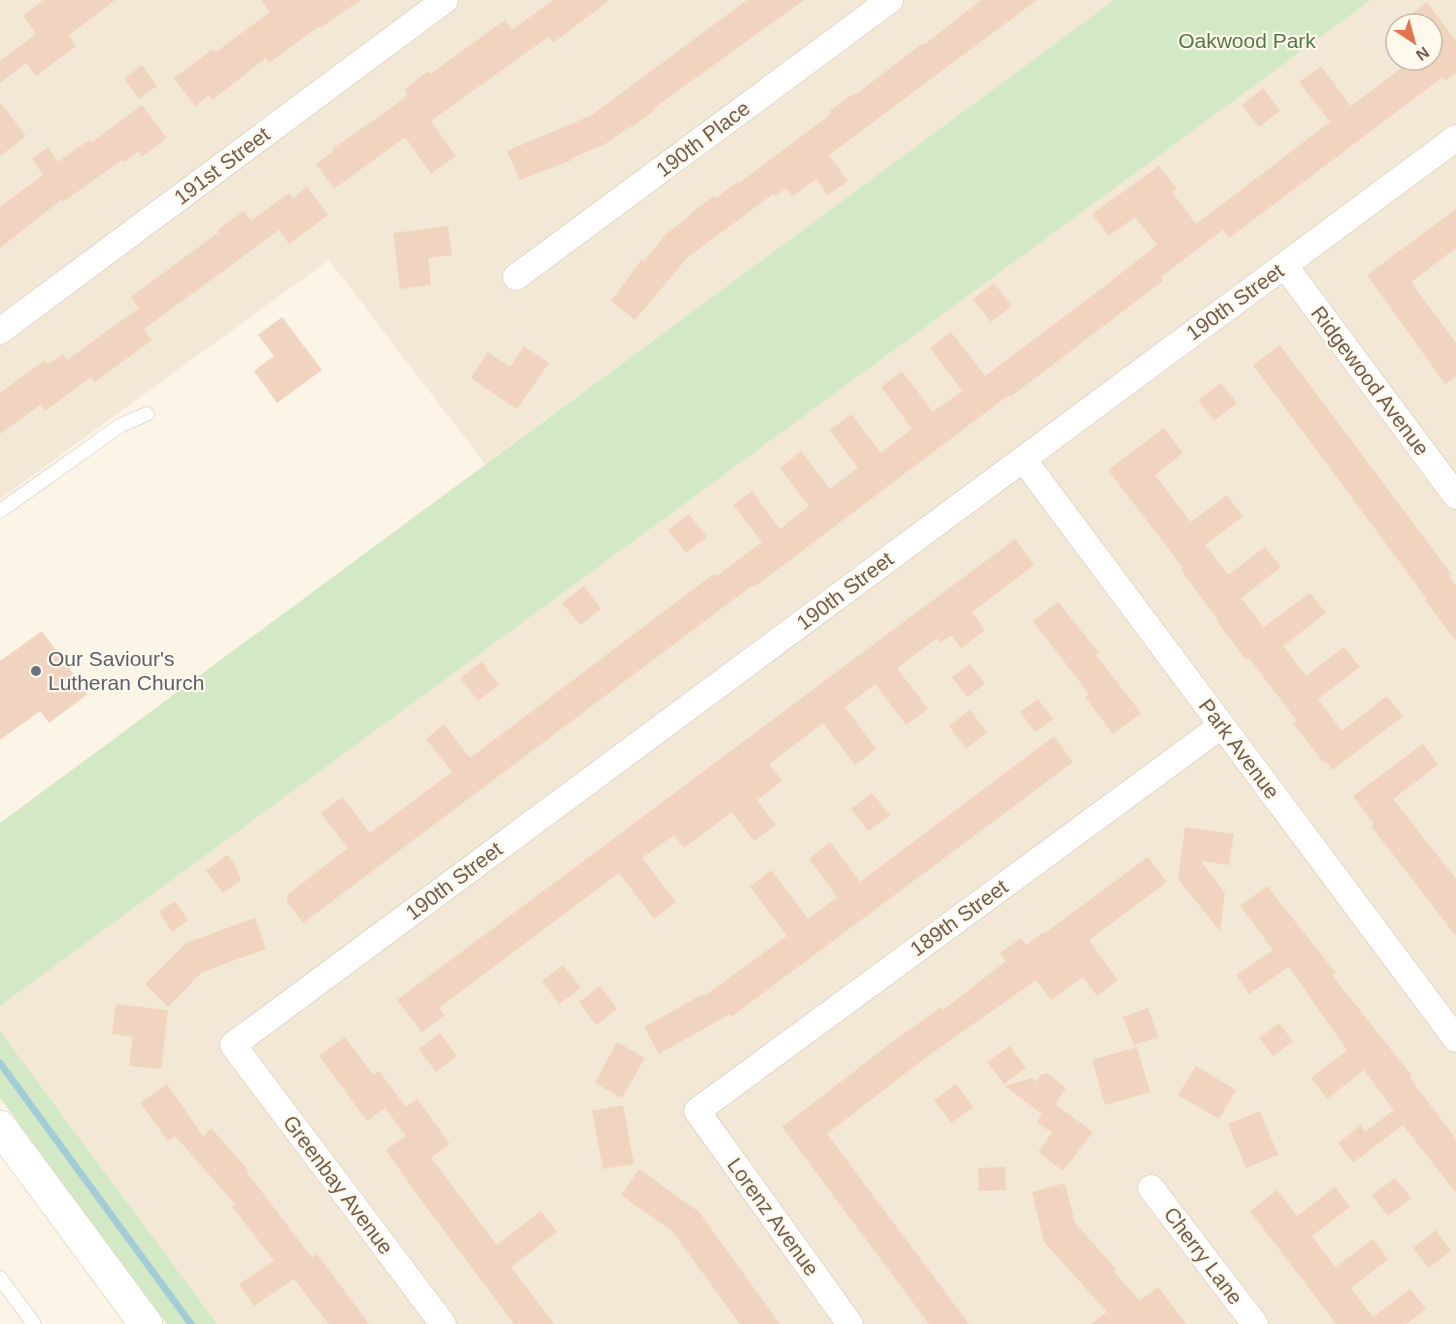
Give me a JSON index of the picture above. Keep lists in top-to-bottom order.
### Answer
{
  "streets": {
    "street": [
      "190th Place",
      "191st Street",
      "190th Street",
      "Ridgewood Avenue",
      "Park Avenue",
      "189th Street",
      "Greenbay Avenue",
      "Lorenz Avenue",
      "Cherry Lane"
    ]
  },
  "crossings": [
    ["190th Street", "Ridgewood Avenue"],
    ["190th Street", "Park Avenue"],
    ["190th Street", "Greenbay Avenue"],
    ["Park Avenue", "189th Street"],
    ["189th Street", "Lorenz Avenue"]
  ],
  "parks": ["Oakwood Park"],
  "places": ["Our Saviour's Lutheran Church"],
  "north": "bottom right"
}
